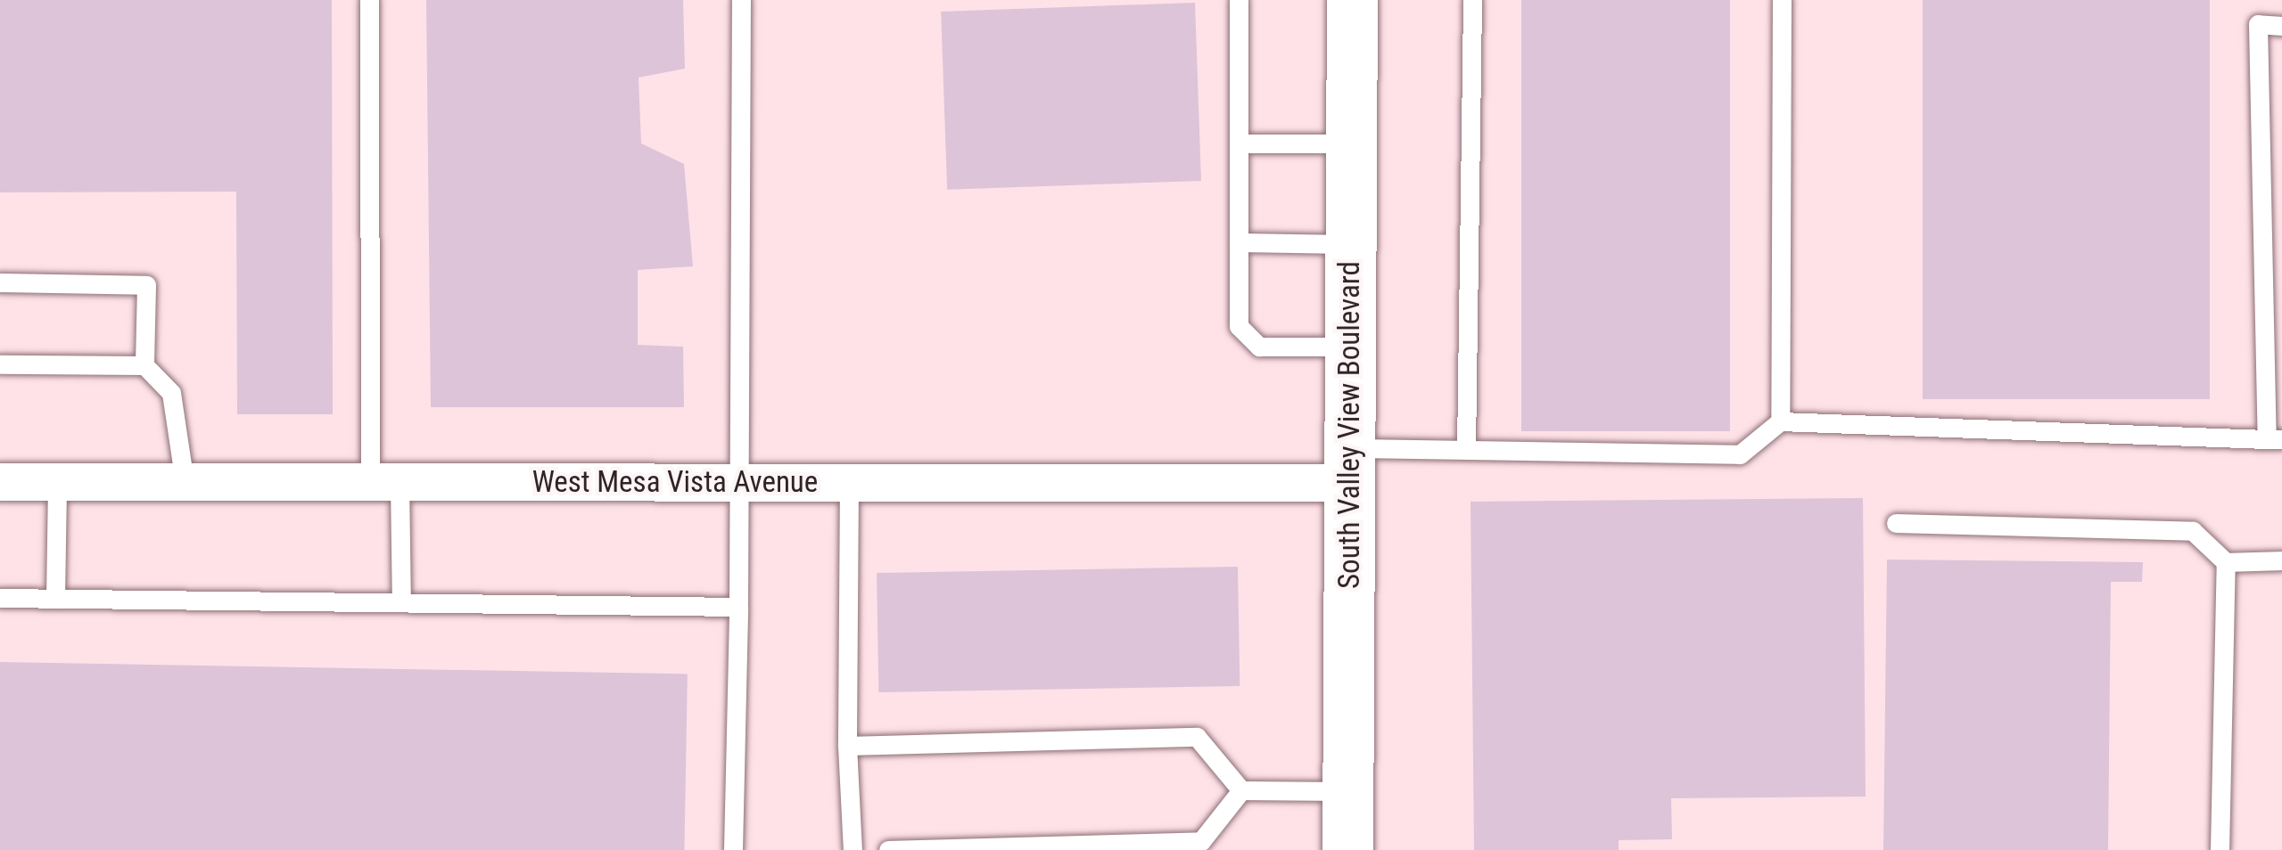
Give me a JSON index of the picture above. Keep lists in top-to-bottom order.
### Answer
{
  "streets": {
    "main road": ["South Valley View Boulevard"],
    "street": ["West Mesa Vista Avenue"]
  },
  "crossings": [
    ["South Valley View Boulevard", "West Mesa Vista Avenue"]
  ]
}
